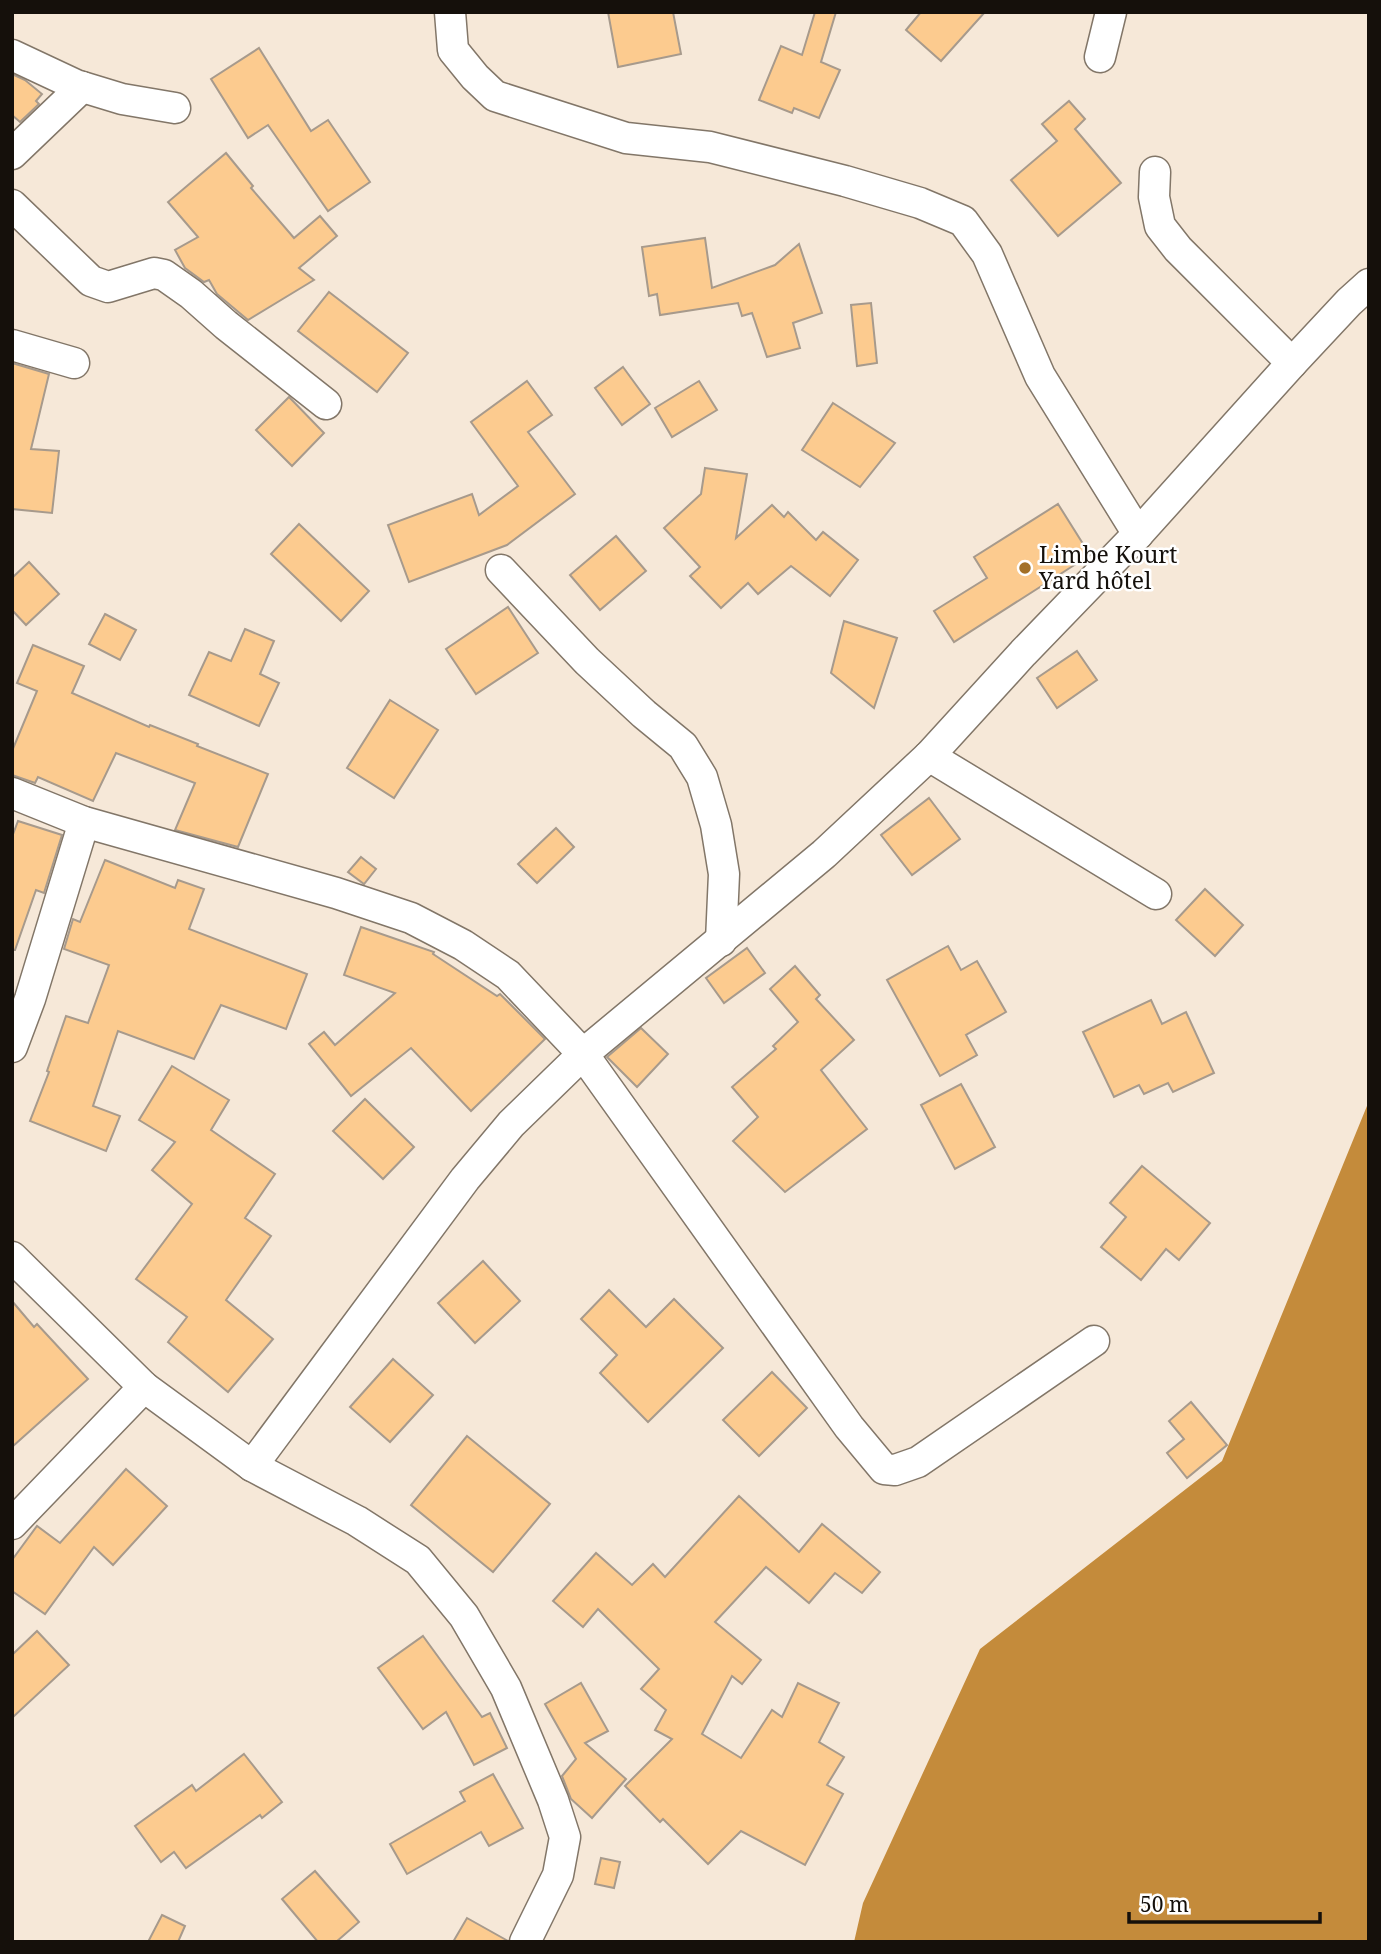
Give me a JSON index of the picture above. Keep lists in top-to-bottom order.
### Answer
{
  "places": ["Limbe Kourt Yard hôtel"],
  "scale_bar": "50 m"
}
